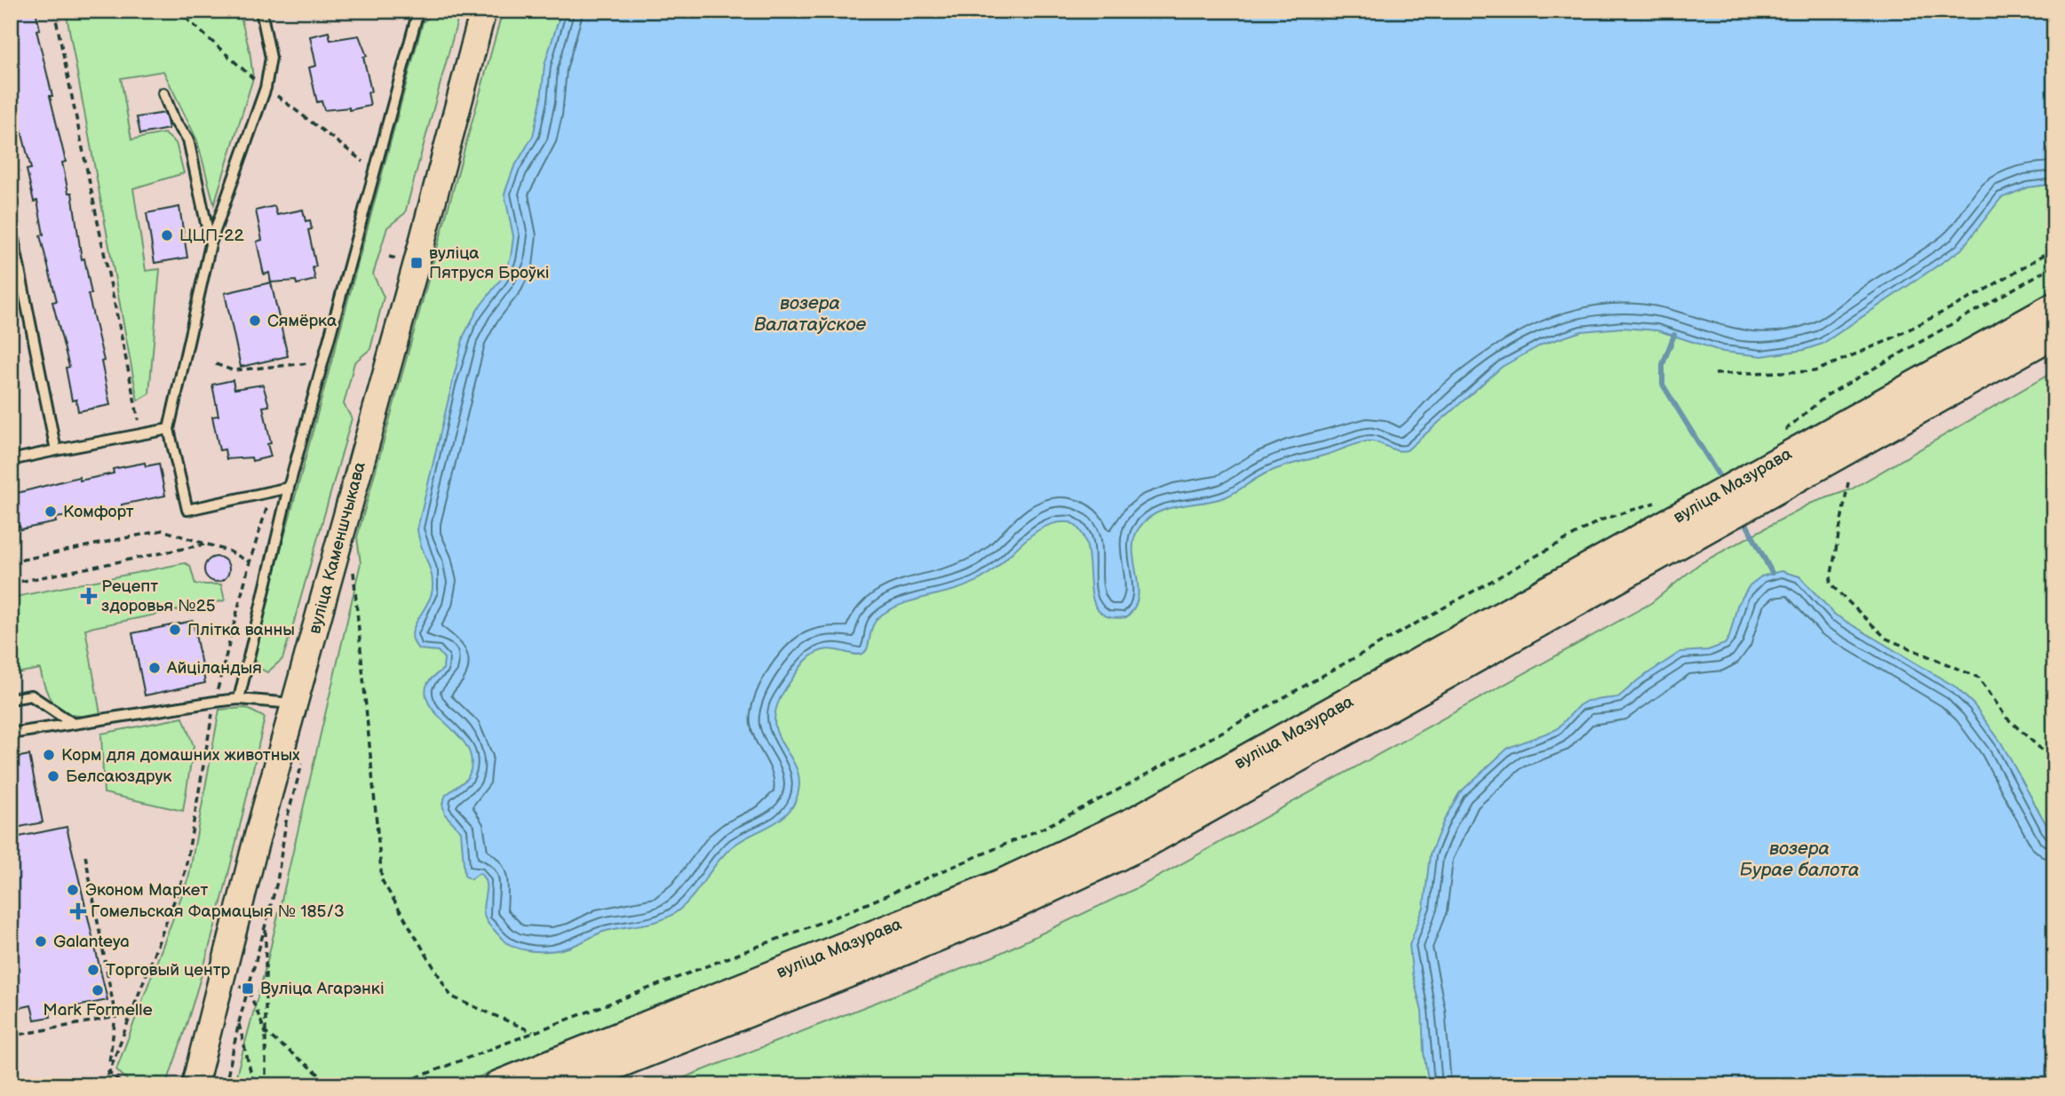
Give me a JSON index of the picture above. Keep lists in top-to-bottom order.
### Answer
{
  "streets": {
    "main road": ["вуліца Мазурава"],
    "street": ["вуліца Каменшчыкава"]
  },
  "water": ["возера Валатаўское", "возера Бурае балота"],
  "places": {
    "other": [
      "ЦЦП-22",
      "Сямёрка",
      "Комфорт",
      "Плітка ванны",
      "Айціландыя",
      "Корм для домашних животных",
      "Белсаюздрук",
      "Эконом Маркет",
      "Galanteya",
      "Торговый центр",
      "Mark Formelle"
    ],
    "transit": ["вуліца Пятруся Броўкі", "Вуліца Агарэнкі"],
    "health": ["Рецепт здоровья №25", "Гомельская Фармацыя № 185/3"]
  }
}
